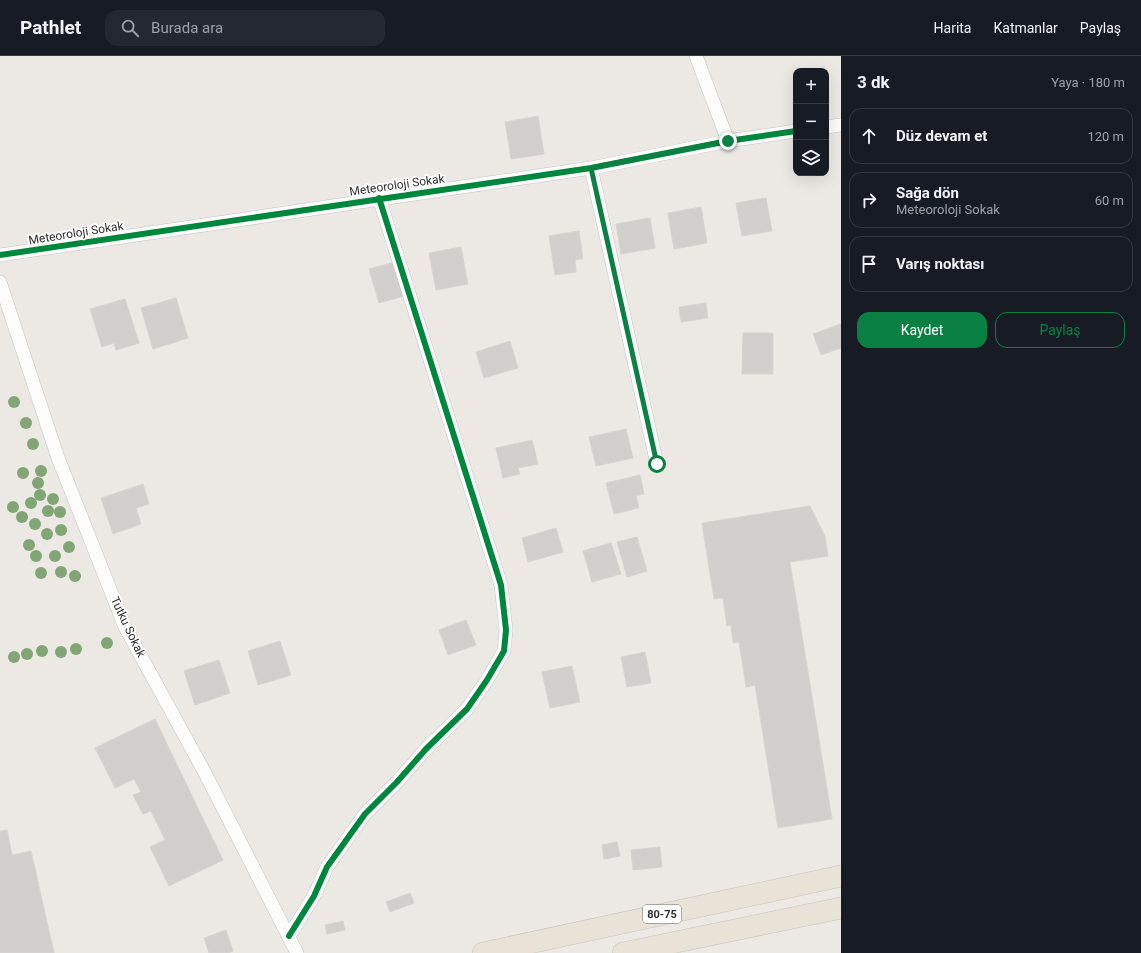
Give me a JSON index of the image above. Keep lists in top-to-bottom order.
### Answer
{
  "streets": {
    "highway": ["80-75"],
    "street": ["Meteoroloji Sokak", "Tutku Sokak"]
  },
  "page": {
    "header": "Pathlet",
    "search": "Burada ara",
    "nav": ["Harita", "Katmanlar", "Paylaş"],
    "heading": ["3 dk", "Yaya · 180 m"],
    "map_buttons": ["+", "−"],
    "list": [
      ["Düz devam et", "120 m"],
      ["Sağa dön", "Meteoroloji Sokak", "60 m"],
      "Varış noktası"
    ],
    "buttons": ["Kaydet", "Paylaş"]
  }
}
